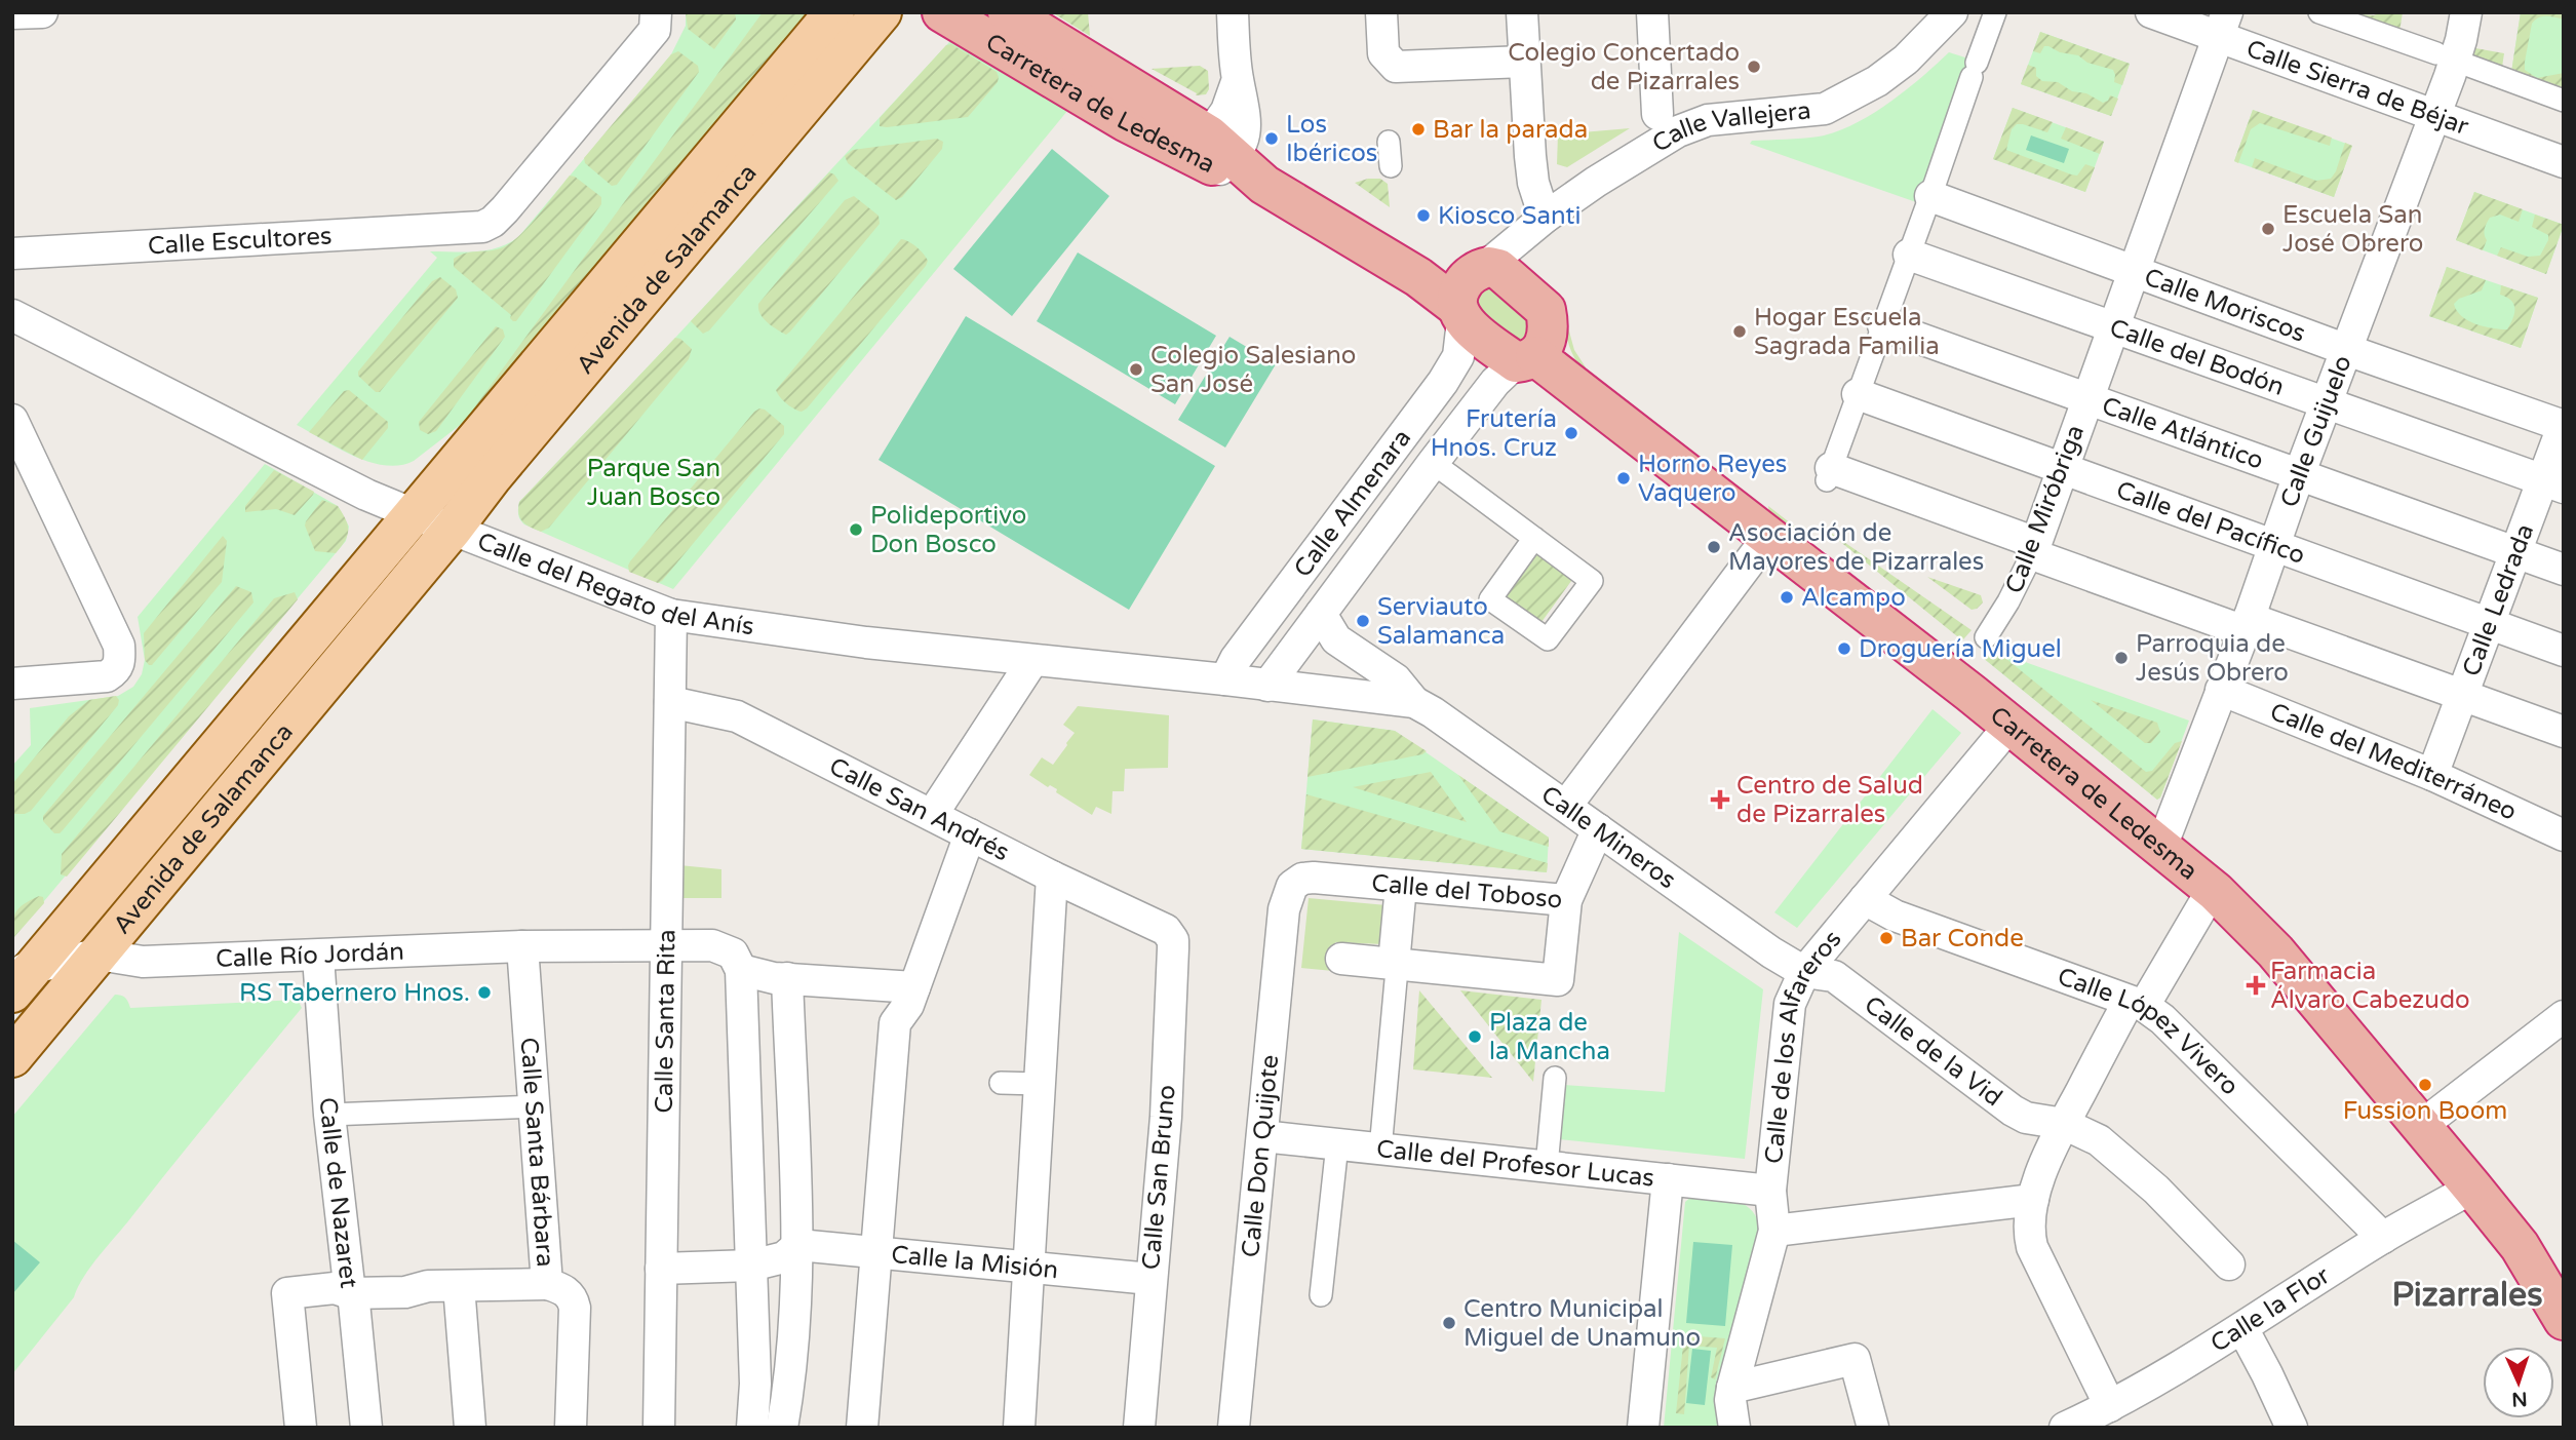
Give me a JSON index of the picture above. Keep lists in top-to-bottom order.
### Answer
{
  "streets": {
    "highway": ["Carretera de Ledesma"],
    "main road": ["Avenida de Salamanca"],
    "street": [
      "Calle Sierra de Béjar",
      "Calle Vallejera",
      "Calle Escultores",
      "Calle Moriscos",
      "Calle del Bodón",
      "Calle Guijuelo",
      "Calle Atlántico",
      "Calle Almenara",
      "Calle Miróbriga",
      "Calle del Pacífico",
      "Calle del Regato del Anís",
      "Calle Ledrada",
      "Calle del Mediterráneo",
      "Calle San Andrés",
      "Calle Mineros",
      "Calle del Toboso",
      "Calle Río Jordán",
      "Calle Santa Rita",
      "Calle López Vivero",
      "Calle de los Alfareros",
      "Calle de la Vid",
      "Calle Santa Bárbara",
      "Calle Don Quijote",
      "Calle del Profesor Lucas",
      "Calle San Bruno",
      "Calle de Nazaret",
      "Calle la Misión",
      "Calle la Flor"
    ]
  },
  "crossings": [
    ["Calle Sierra de Béjar", "Calle Guijuelo"],
    ["Calle Sierra de Béjar", "Calle Miróbriga"],
    ["Carretera de Ledesma", "Calle Vallejera"],
    ["Carretera de Ledesma", "Calle Guijuelo"],
    ["Carretera de Ledesma", "Calle Almenara"],
    ["Carretera de Ledesma", "Calle de los Alfareros"],
    ["Carretera de Ledesma", "Calle la Flor"],
    ["Calle Vallejera", "Calle Almenara"],
    ["Avenida de Salamanca", "Calle del Regato del Anís"],
    ["Avenida de Salamanca", "Calle Río Jordán"],
    ["Calle Moriscos", "Calle Guijuelo"],
    ["Calle Moriscos", "Calle Miróbriga"],
    ["Calle Moriscos", "Calle Ledrada"],
    ["Calle del Bodón", "Calle Guijuelo"],
    ["Calle del Bodón", "Calle Miróbriga"],
    ["Calle del Bodón", "Calle Ledrada"],
    ["Calle Guijuelo", "Calle Atlántico"],
    ["Calle Guijuelo", "Calle del Pacífico"],
    ["Calle Guijuelo", "Calle del Mediterráneo"],
    ["Calle Atlántico", "Calle Miróbriga"],
    ["Calle Atlántico", "Calle Ledrada"],
    ["Calle Almenara", "Calle del Regato del Anís"],
    ["Calle Almenara", "Calle Mineros"],
    ["Calle Miróbriga", "Calle del Pacífico"],
    ["Calle del Pacífico", "Calle Ledrada"],
    ["Calle del Regato del Anís", "Calle Mineros"],
    ["Calle del Regato del Anís", "Calle Santa Rita"],
    ["Calle Ledrada", "Calle del Mediterráneo"],
    ["Calle San Andrés", "Calle Santa Rita"],
    ["Calle San Andrés", "Calle San Bruno"],
    ["Calle Mineros", "Calle del Toboso"],
    ["Calle Mineros", "Calle de los Alfareros"],
    ["Calle Mineros", "Calle de la Vid"],
    ["Calle del Toboso", "Calle Don Quijote"],
    ["Calle Río Jordán", "Calle Santa Rita"],
    ["Calle Río Jordán", "Calle Santa Bárbara"],
    ["Calle Río Jordán", "Calle de Nazaret"],
    ["Calle López Vivero", "Calle de los Alfareros"],
    ["Calle López Vivero", "Calle la Flor"],
    ["Calle de los Alfareros", "Calle de la Vid"],
    ["Calle de los Alfareros", "Calle del Profesor Lucas"],
    ["Calle Don Quijote", "Calle del Profesor Lucas"],
    ["Calle San Bruno", "Calle la Misión"]
  ],
  "districts": ["Pizarrales"],
  "parks": ["Parque San Juan Bosco"],
  "places": {
    "other": [
      "Colegio Concertado de Pizarrales",
      "Bar la parada",
      "Los Ibéricos",
      "Kiosco Santi",
      "Escuela San José Obrero",
      "Hogar Escuela Sagrada Familia",
      "Colegio Salesiano San José",
      "Frutería Hnos. Cruz",
      "Horno Reyes Vaquero",
      "Polideportivo Don Bosco",
      "Asociación de Mayores de Pizarrales",
      "Alcampo",
      "Serviauto Salamanca",
      "Droguería Miguel",
      "Parroquia de Jesús Obrero",
      "Bar Conde",
      "RS Tabernero Hnos.",
      "Plaza de la Mancha",
      "Fussion Boom",
      "Centro Municipal Miguel de Unamuno"
    ],
    "health": ["Centro de Salud de Pizarrales", "Farmacia Álvaro Cabezudo"]
  },
  "north": "bottom"
}
